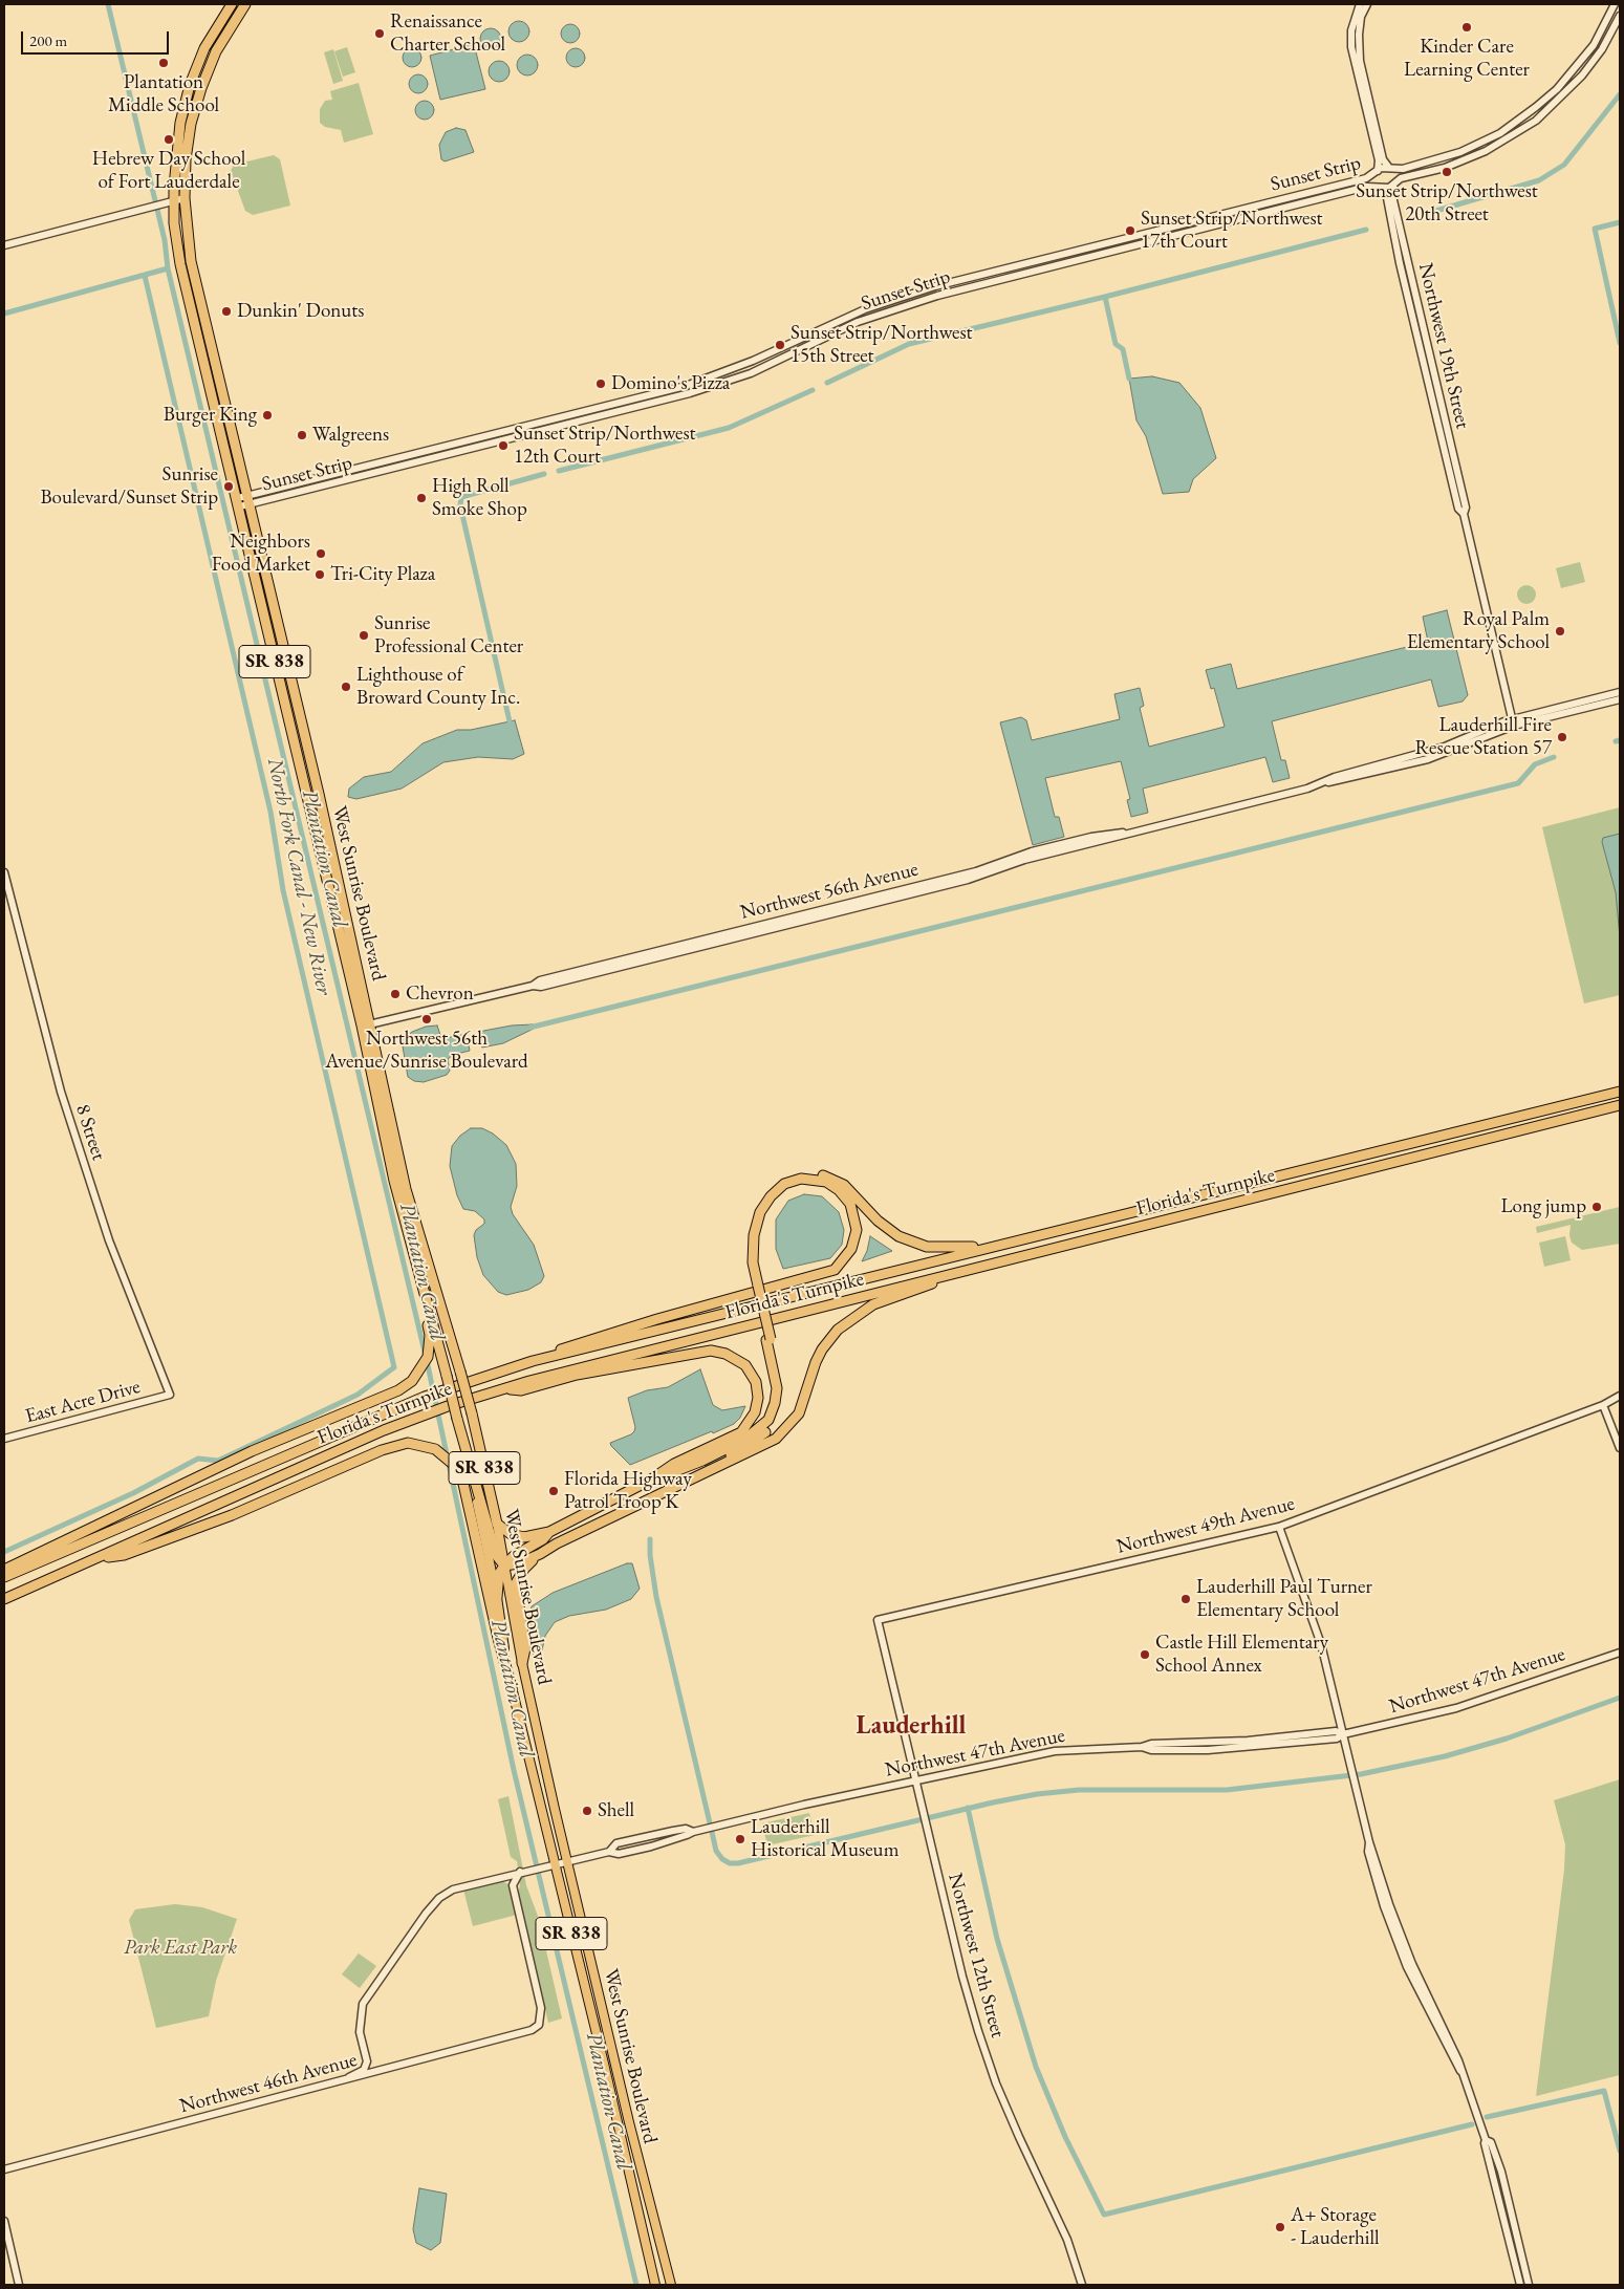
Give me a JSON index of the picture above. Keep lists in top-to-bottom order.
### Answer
{
  "streets": {
    "highway": ["SR 838", "West Sunrise Boulevard", "Florida's Turnpike"],
    "street": [
      "Sunset Strip",
      "Northwest 19th Street",
      "Northwest 56th Avenue",
      "8 Street",
      "East Acre Drive",
      "Northwest 49th Avenue",
      "Northwest 47th Avenue",
      "Northwest 12th Street",
      "Northwest 46th Avenue"
    ]
  },
  "crossings": [
    ["Sunset Strip", "Northwest 19th Street"],
    ["Sunset Strip", "West Sunrise Boulevard"],
    ["Northwest 19th Street", "Northwest 56th Avenue"],
    ["Northwest 56th Avenue", "West Sunrise Boulevard"],
    ["West Sunrise Boulevard", "Northwest 47th Avenue"],
    ["8 Street", "East Acre Drive"],
    ["Northwest 49th Avenue", "Northwest 12th Street"],
    ["Northwest 47th Avenue", "Northwest 12th Street"]
  ],
  "districts": ["Lauderhill"],
  "water": ["Plantation Canal", "North Fork Canal - New River"],
  "parks": ["Park East Park"],
  "places": [
    "Kinder Care Learning Center",
    "Renaissance Charter School",
    "Plantation Middle School",
    "Hebrew Day School of Fort Lauderdale",
    "Sunset Strip/Northwest 20th Street",
    "Sunset Strip/Northwest 17th Court",
    "Dunkin' Donuts",
    "Sunset Strip/Northwest 15th Street",
    "Domino's Pizza",
    "Burger King",
    "Walgreens",
    "Sunset Strip/Northwest 12th Court",
    "Sunrise Boulevard/Sunset Strip",
    "High Roll Smoke Shop",
    "Neighbors Food Market",
    "Tri-City Plaza",
    "Royal Palm Elementary School",
    "Sunrise Professional Center",
    "Lighthouse of Broward County Inc.",
    "Lauderhill Fire Rescue Station 57",
    "Chevron",
    "Northwest 56th Avenue/Sunrise Boulevard",
    "Long jump",
    "Florida Highway Patrol Troop K",
    "Lauderhill Paul Turner Elementary School",
    "Castle Hill Elementary School Annex",
    "Shell",
    "Lauderhill Historical Museum",
    "A+ Storage - Lauderhill"
  ],
  "scale_bar": "200 m"
}
